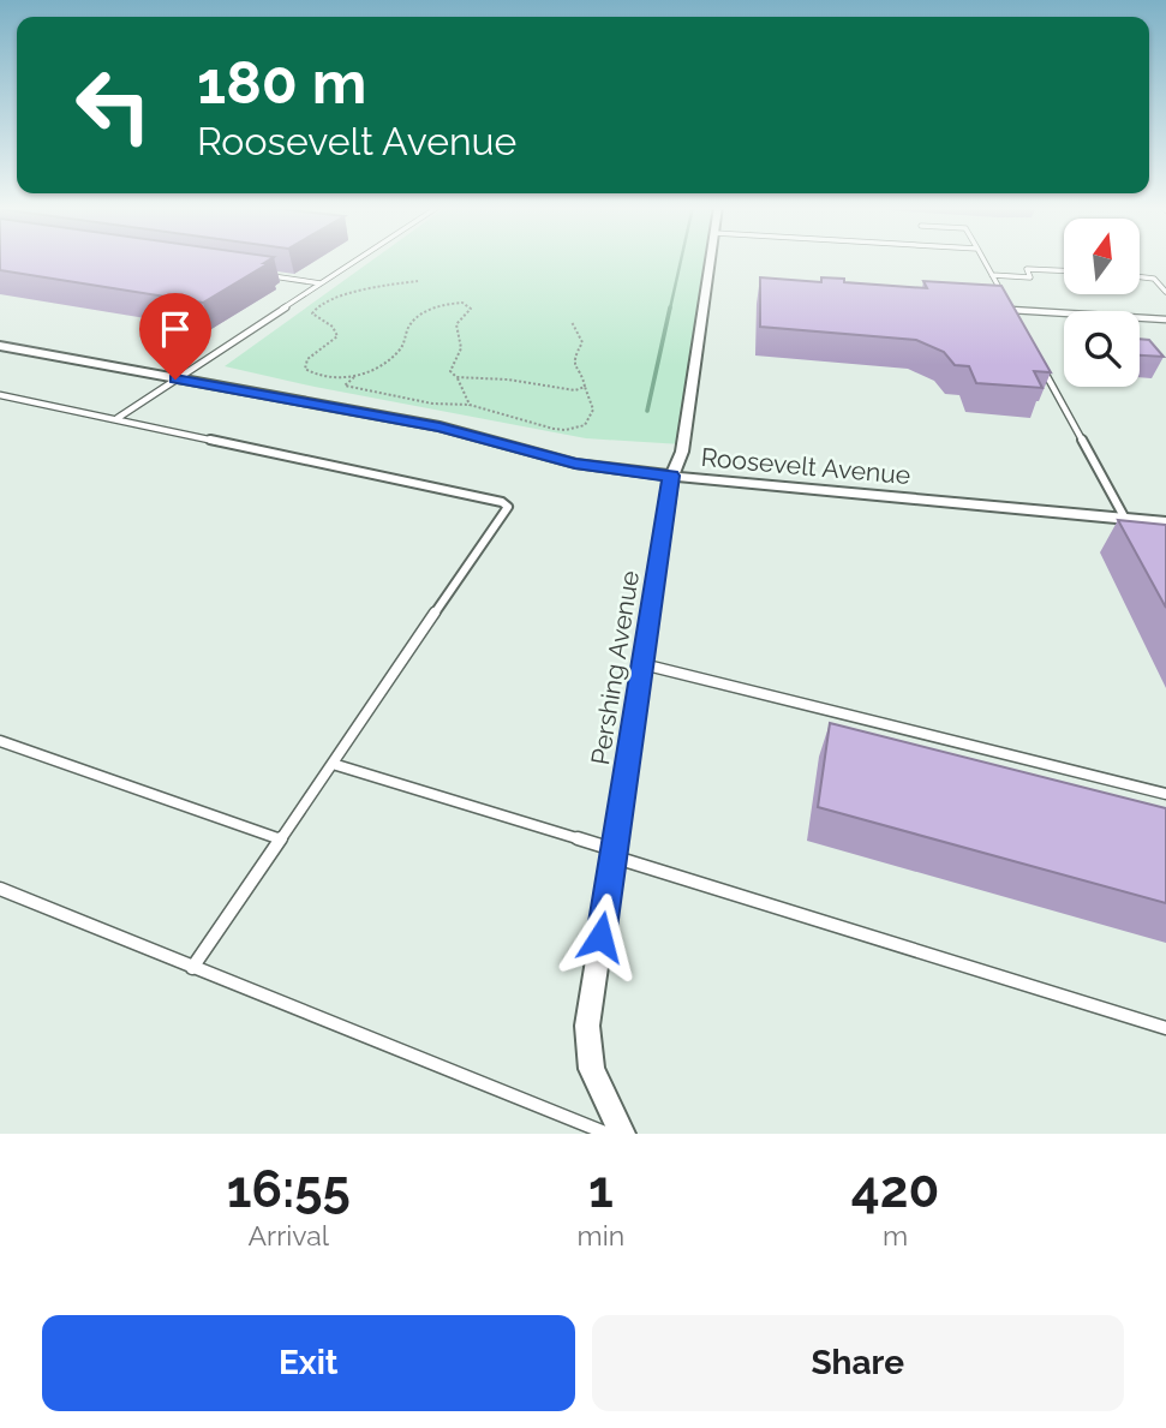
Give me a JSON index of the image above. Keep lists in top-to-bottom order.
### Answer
{
  "streets": {
    "street": ["Roosevelt Avenue", "Pershing Avenue"]
  },
  "crossings": [
    ["Roosevelt Avenue", "Pershing Avenue"]
  ],
  "north": "top",
  "page": {
    "turn": ["180 m", "Roosevelt Avenue"],
    "eta": [
      "16:55",
      "Arrival",
      "1",
      "min",
      "420",
      "m"
    ],
    "buttons": ["Exit", "Share"]
  }
}
